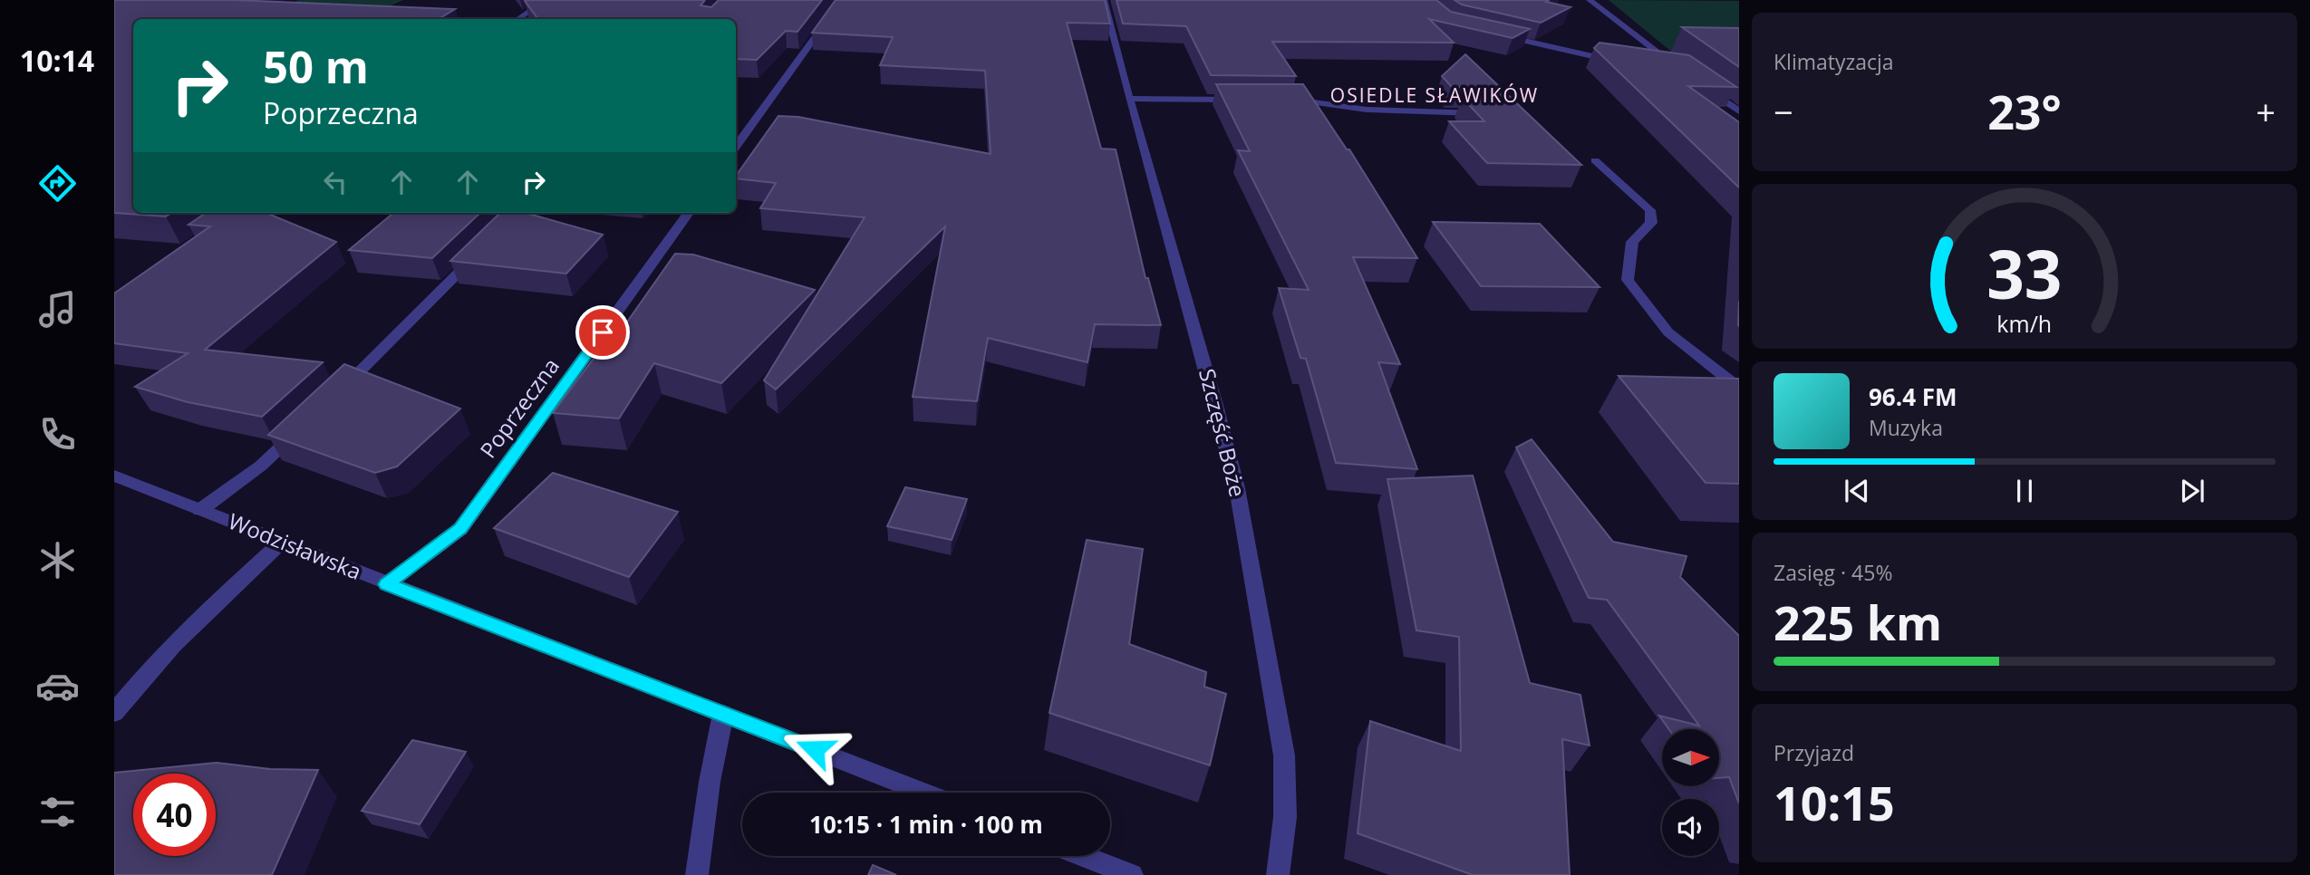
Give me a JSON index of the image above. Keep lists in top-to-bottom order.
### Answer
{
  "streets": {
    "street": ["Poprzeczna", "Szczęść Boże", "Wodzisławska"]
  },
  "crossings": [
    ["Poprzeczna", "Wodzisławska"]
  ],
  "districts": ["OSIEDLE SŁAWIKÓW"],
  "north": "right",
  "page": {
    "tabs": "10:14",
    "tile": [
      "Klimatyzacja",
      ["Zasięg · 45%", "225 km"],
      ["Przyjazd", "10:15"]
    ],
    "turn": ["50 m", "Poprzeczna"],
    "heat": ["−", "23°", "+"],
    "song": ["96.4 FM", "Muzyka"],
    "limit": "40",
    "trip": "10:15 · 1 min · 100 m",
    "gauge": ["33", "km/h"]
  }
}
